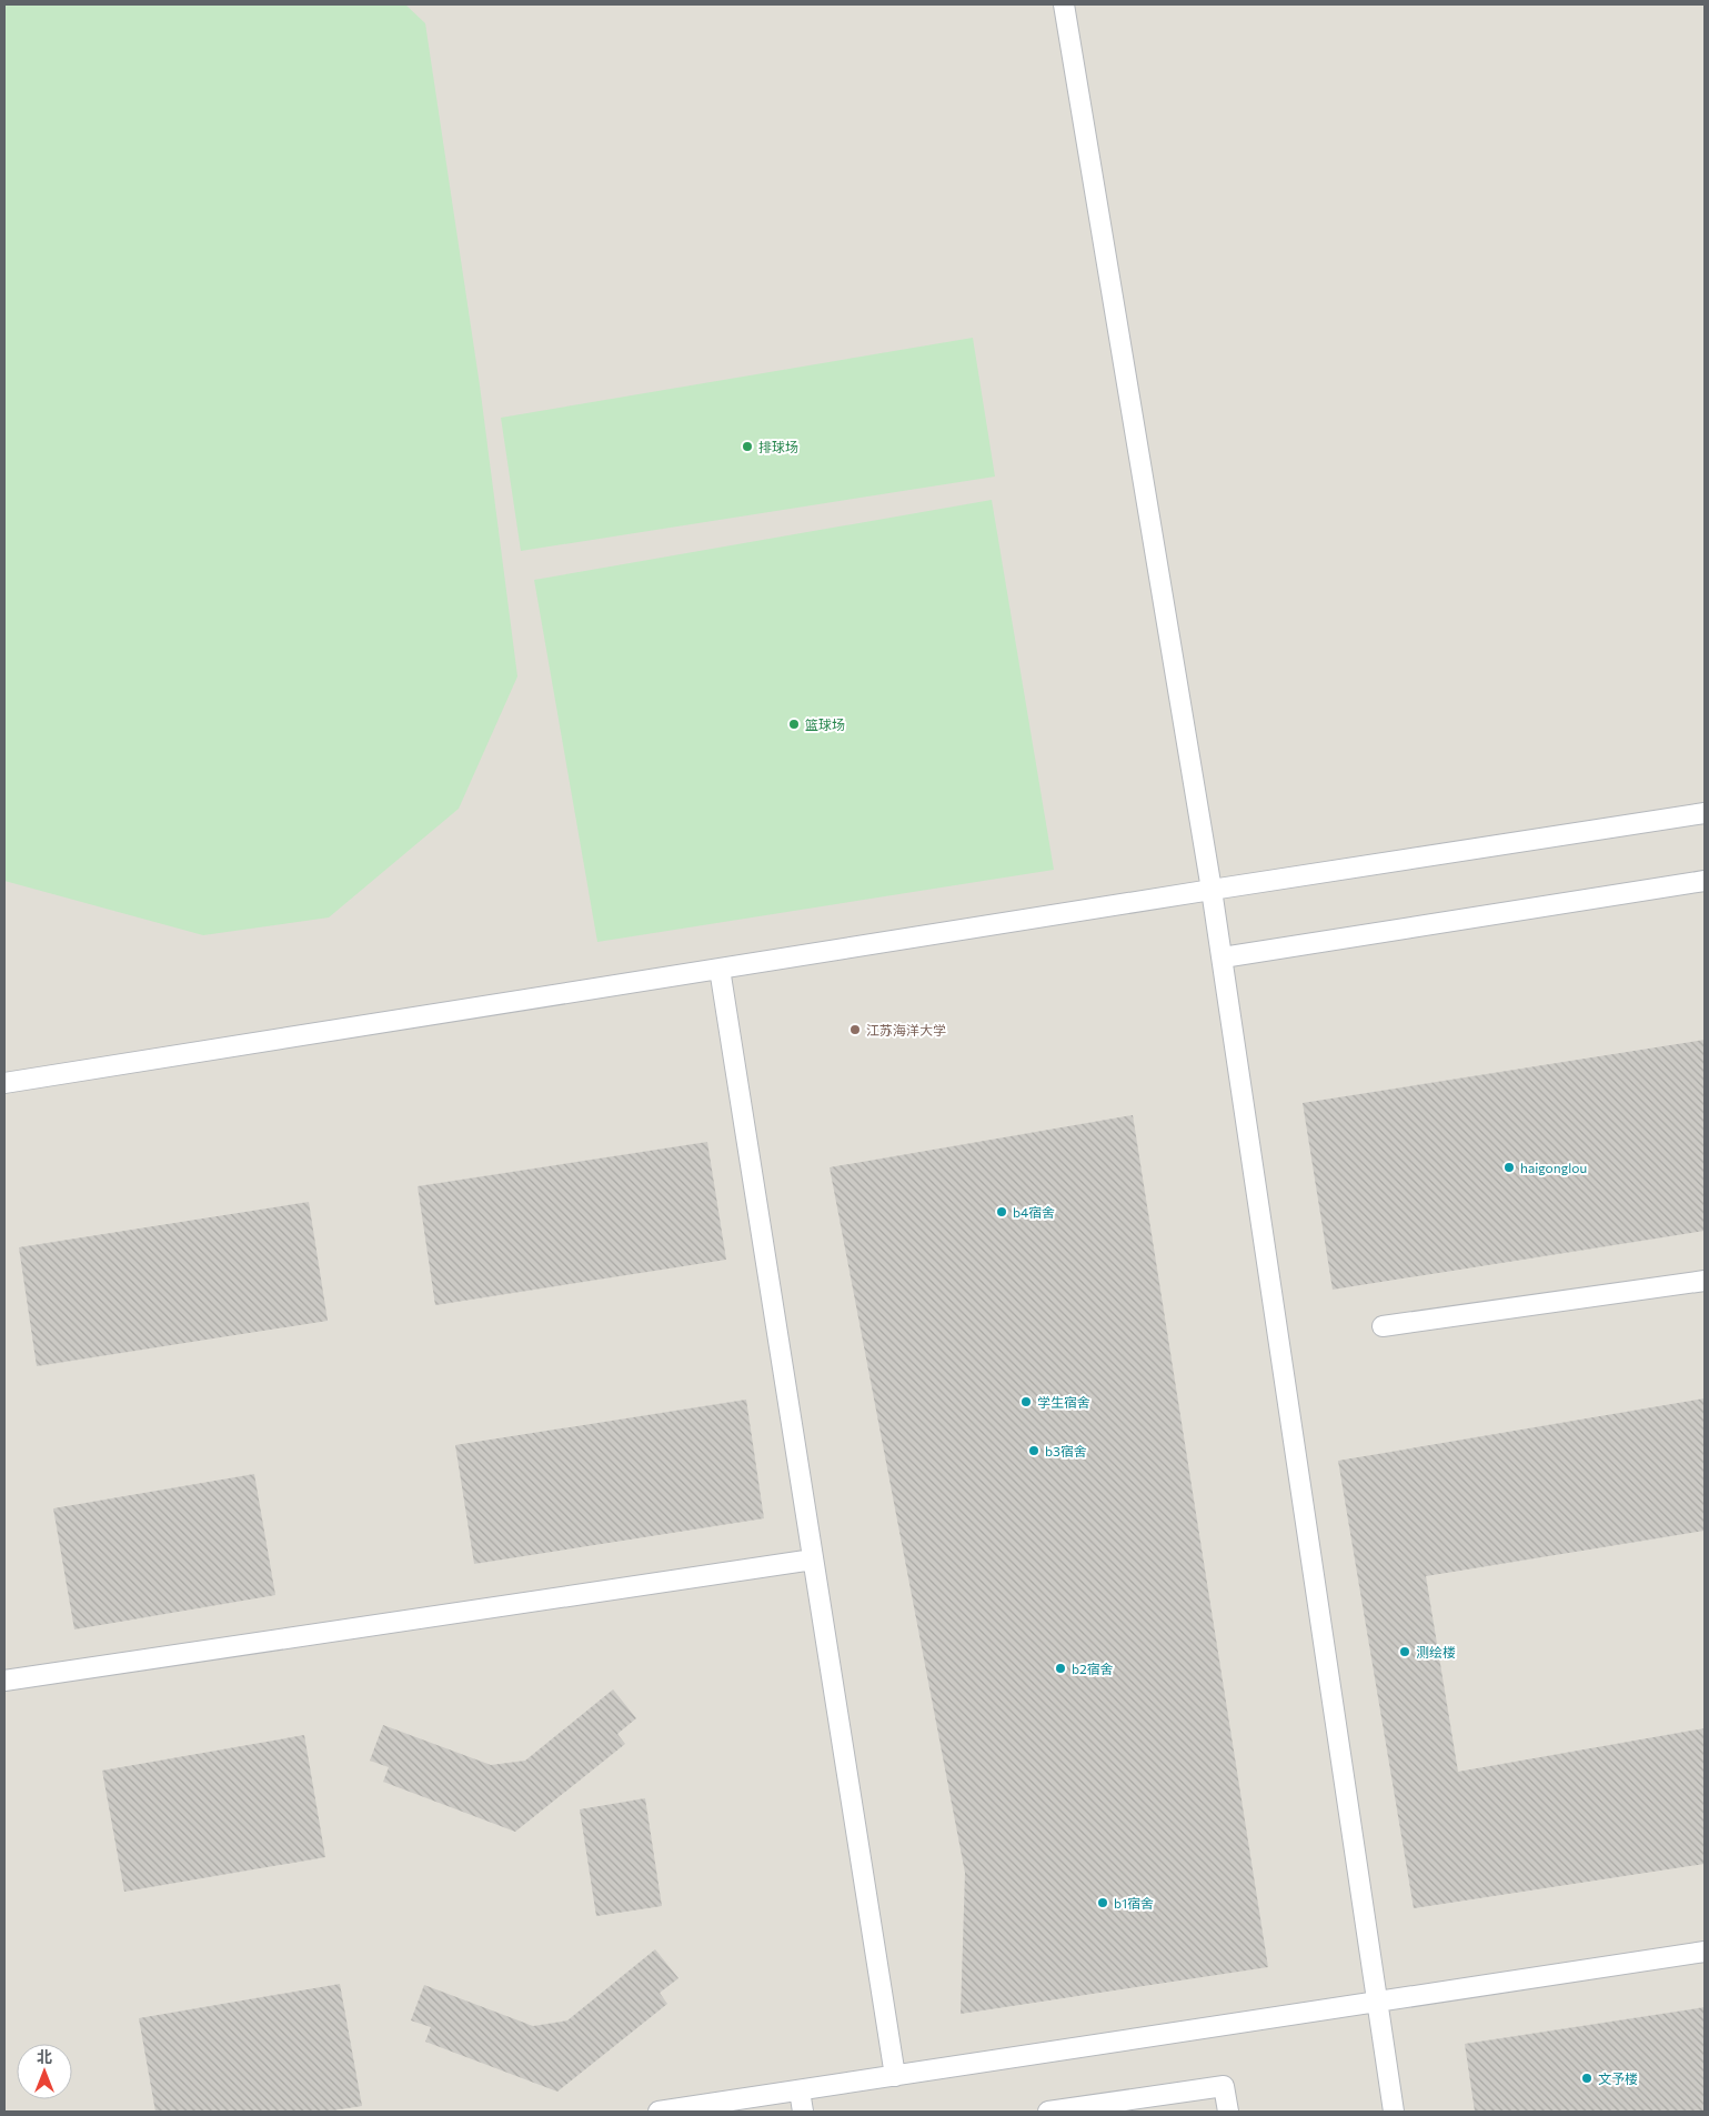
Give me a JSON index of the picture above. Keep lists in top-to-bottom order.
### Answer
{
  "places": [
    "排球场",
    "篮球场",
    "江苏海洋大学",
    "haigonglou",
    "b4宿舍",
    "学生宿舍",
    "b3宿舍",
    "测绘楼",
    "b2宿舍",
    "b1宿舍",
    "文予楼"
  ],
  "north": "top"
}
